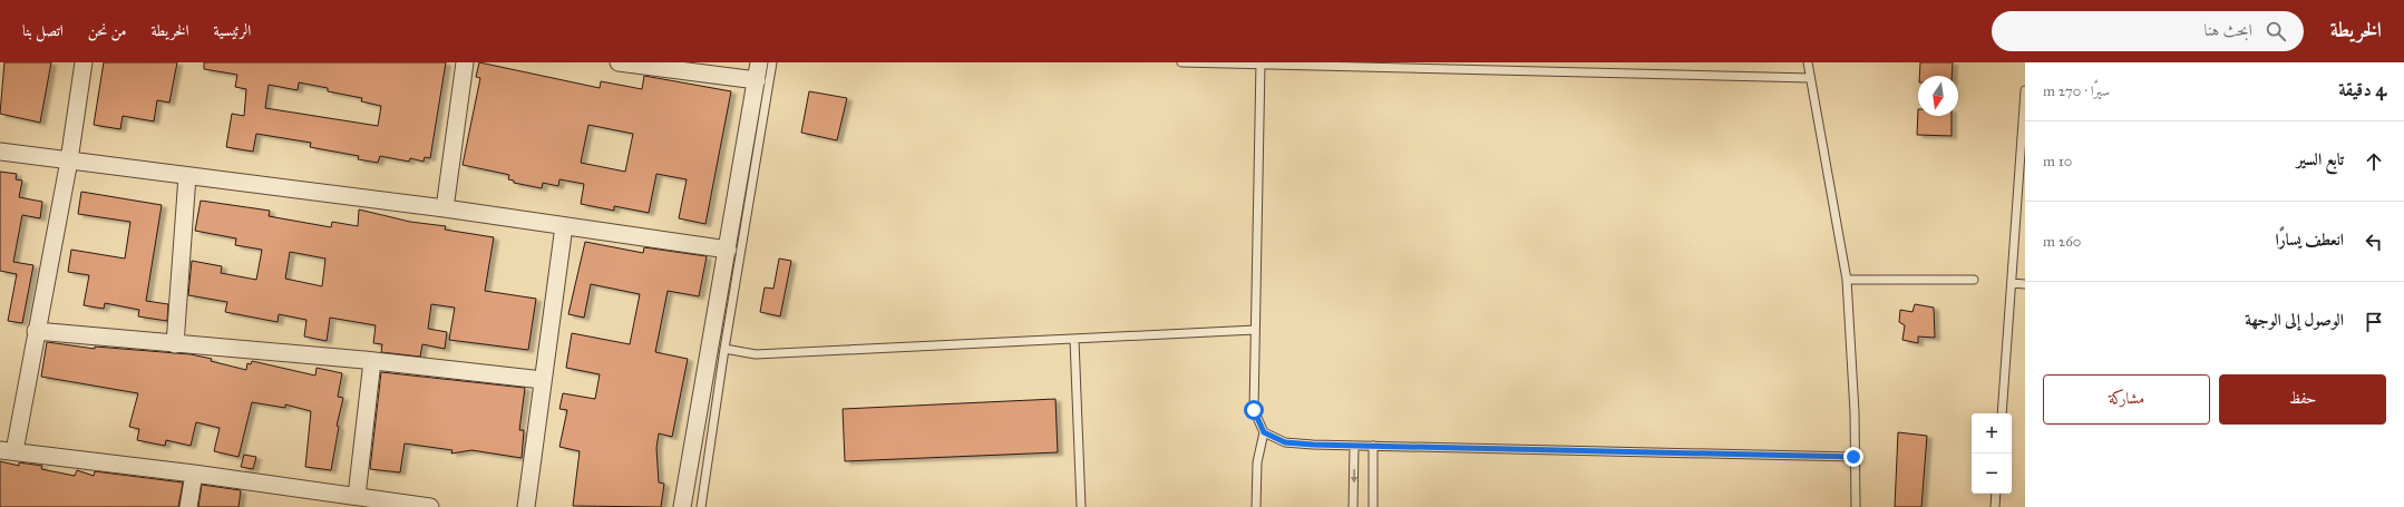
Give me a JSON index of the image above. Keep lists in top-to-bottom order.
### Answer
{
  "north": "bottom",
  "page": {
    "header": "الخريطة",
    "search": "ابحث هنا",
    "nav": [
      "الرئيسية",
      "الخريطة",
      "من نحن",
      "اتصل بنا"
    ],
    "heading": ["4 دقيقة", "سيرًا · 270 m"],
    "list": [
      ["تابع السير", "10 m"],
      ["انعطف يسارًا", "260 m"],
      "الوصول إلى الوجهة"
    ],
    "buttons": ["حفظ", "مشاركة"],
    "map_buttons": ["+", "−"]
  }
}
